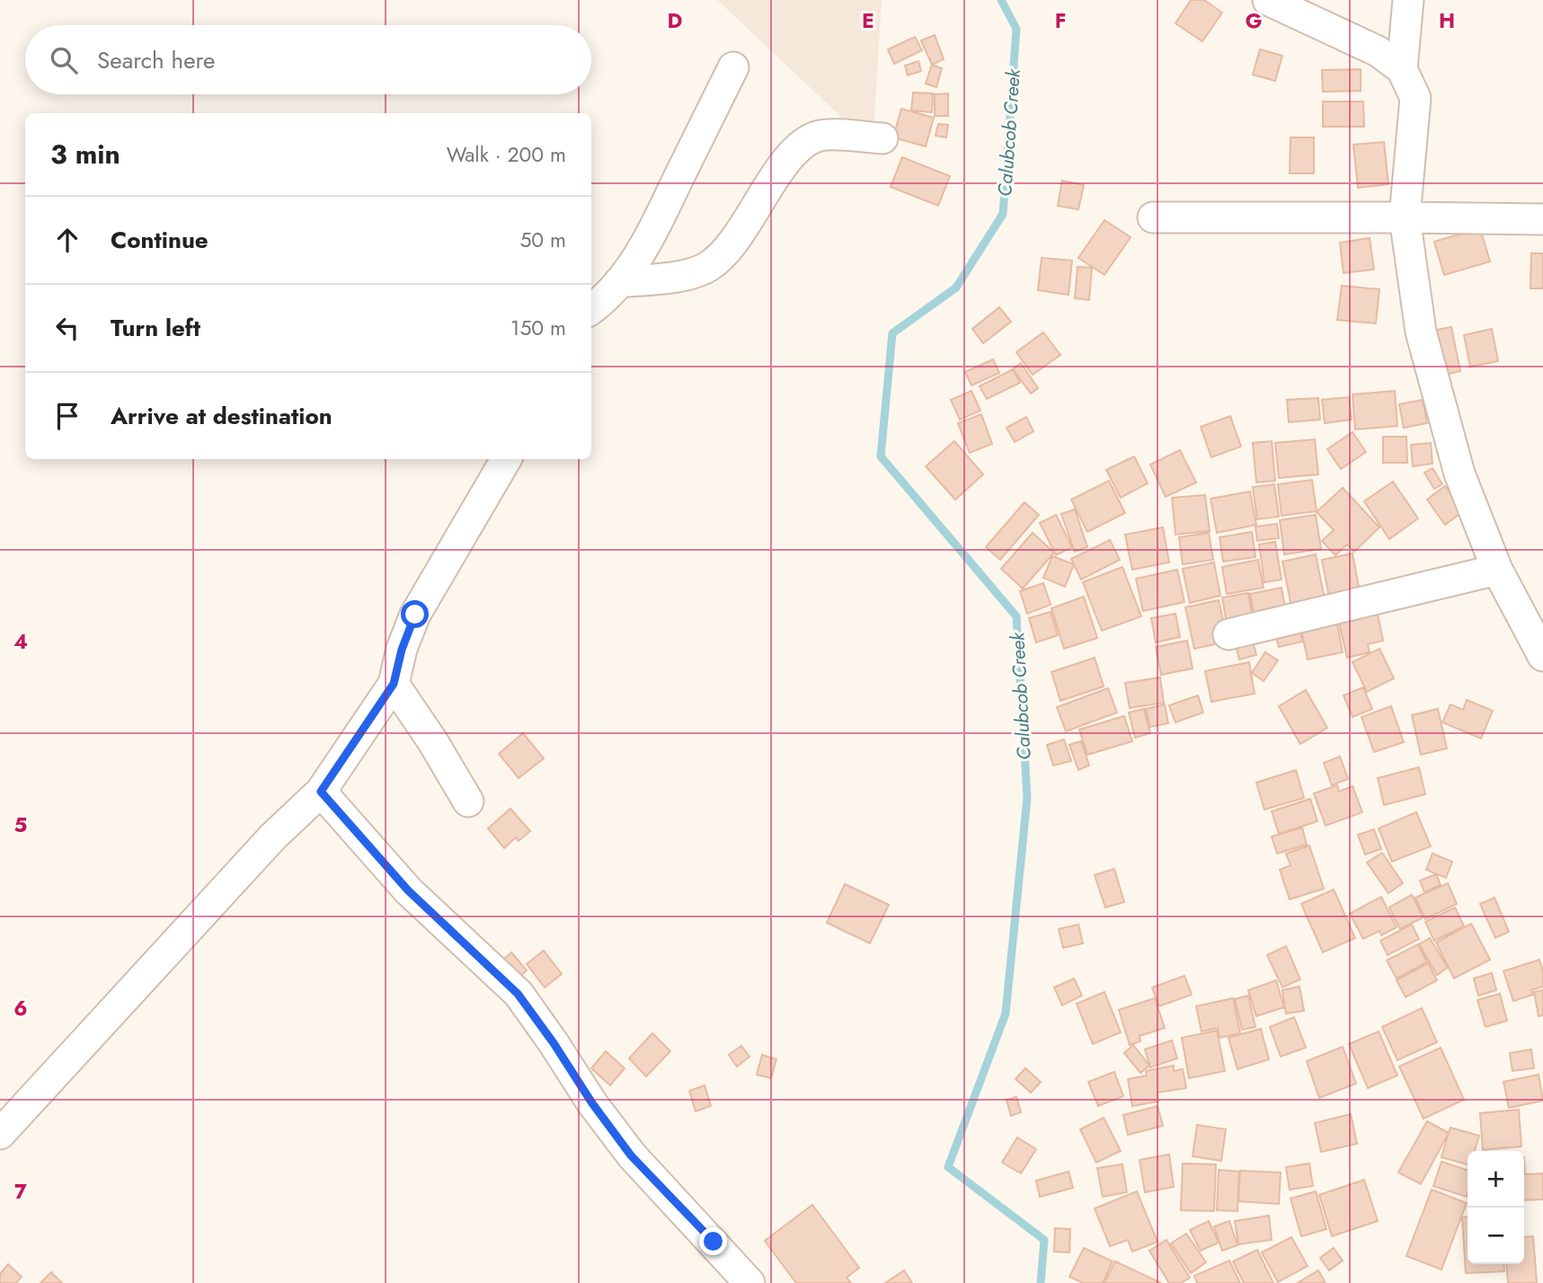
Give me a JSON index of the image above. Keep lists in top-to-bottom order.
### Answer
{
  "water": ["Calubcob Creek"],
  "page": {
    "search": "Search here",
    "heading": ["3 min", "Walk · 200 m"],
    "list": [
      ["Continue", "50 m"],
      ["Turn left", "150 m"],
      "Arrive at destination"
    ],
    "map_buttons": ["+", "−"]
  },
  "grid": {
    "columns": [
      "D",
      "E",
      "F",
      "G",
      "H"
    ],
    "rows": [
      "4",
      "5",
      "6",
      "7"
    ]
  }
}
